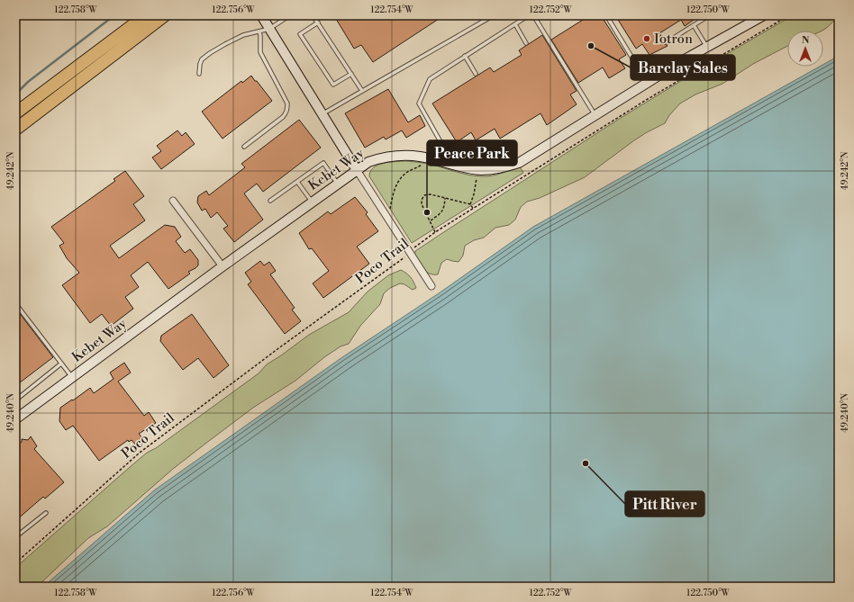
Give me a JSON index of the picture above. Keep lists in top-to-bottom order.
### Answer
{
  "streets": {
    "street": ["Kebet Way"],
    "path": ["Poco Trail"]
  },
  "places": [
    "Iotron",
    "Barclay Sales",
    "Peace Park",
    "Pitt River"
  ],
  "north": "top",
  "coordinates": [
    "122.758°W",
    "122.756°W",
    "122.754°W",
    "122.752°W",
    "122.750°W",
    "49.242°N",
    "49.240°N"
  ]
}
